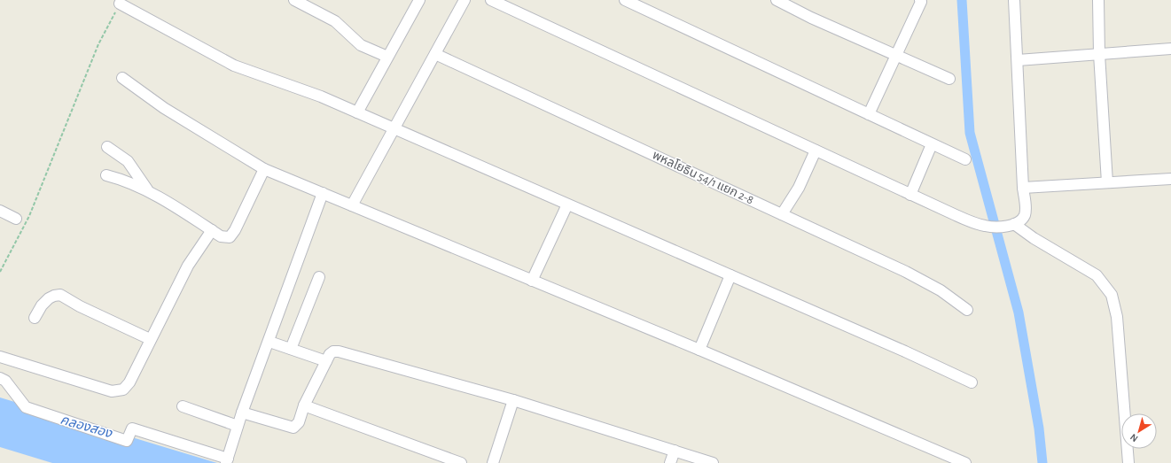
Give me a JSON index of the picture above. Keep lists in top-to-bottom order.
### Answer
{
  "streets": {
    "street": ["พหลโยธิน 54/1 แยก 2-8"]
  },
  "water": ["คลองสอง"],
  "north": "bottom left"
}
